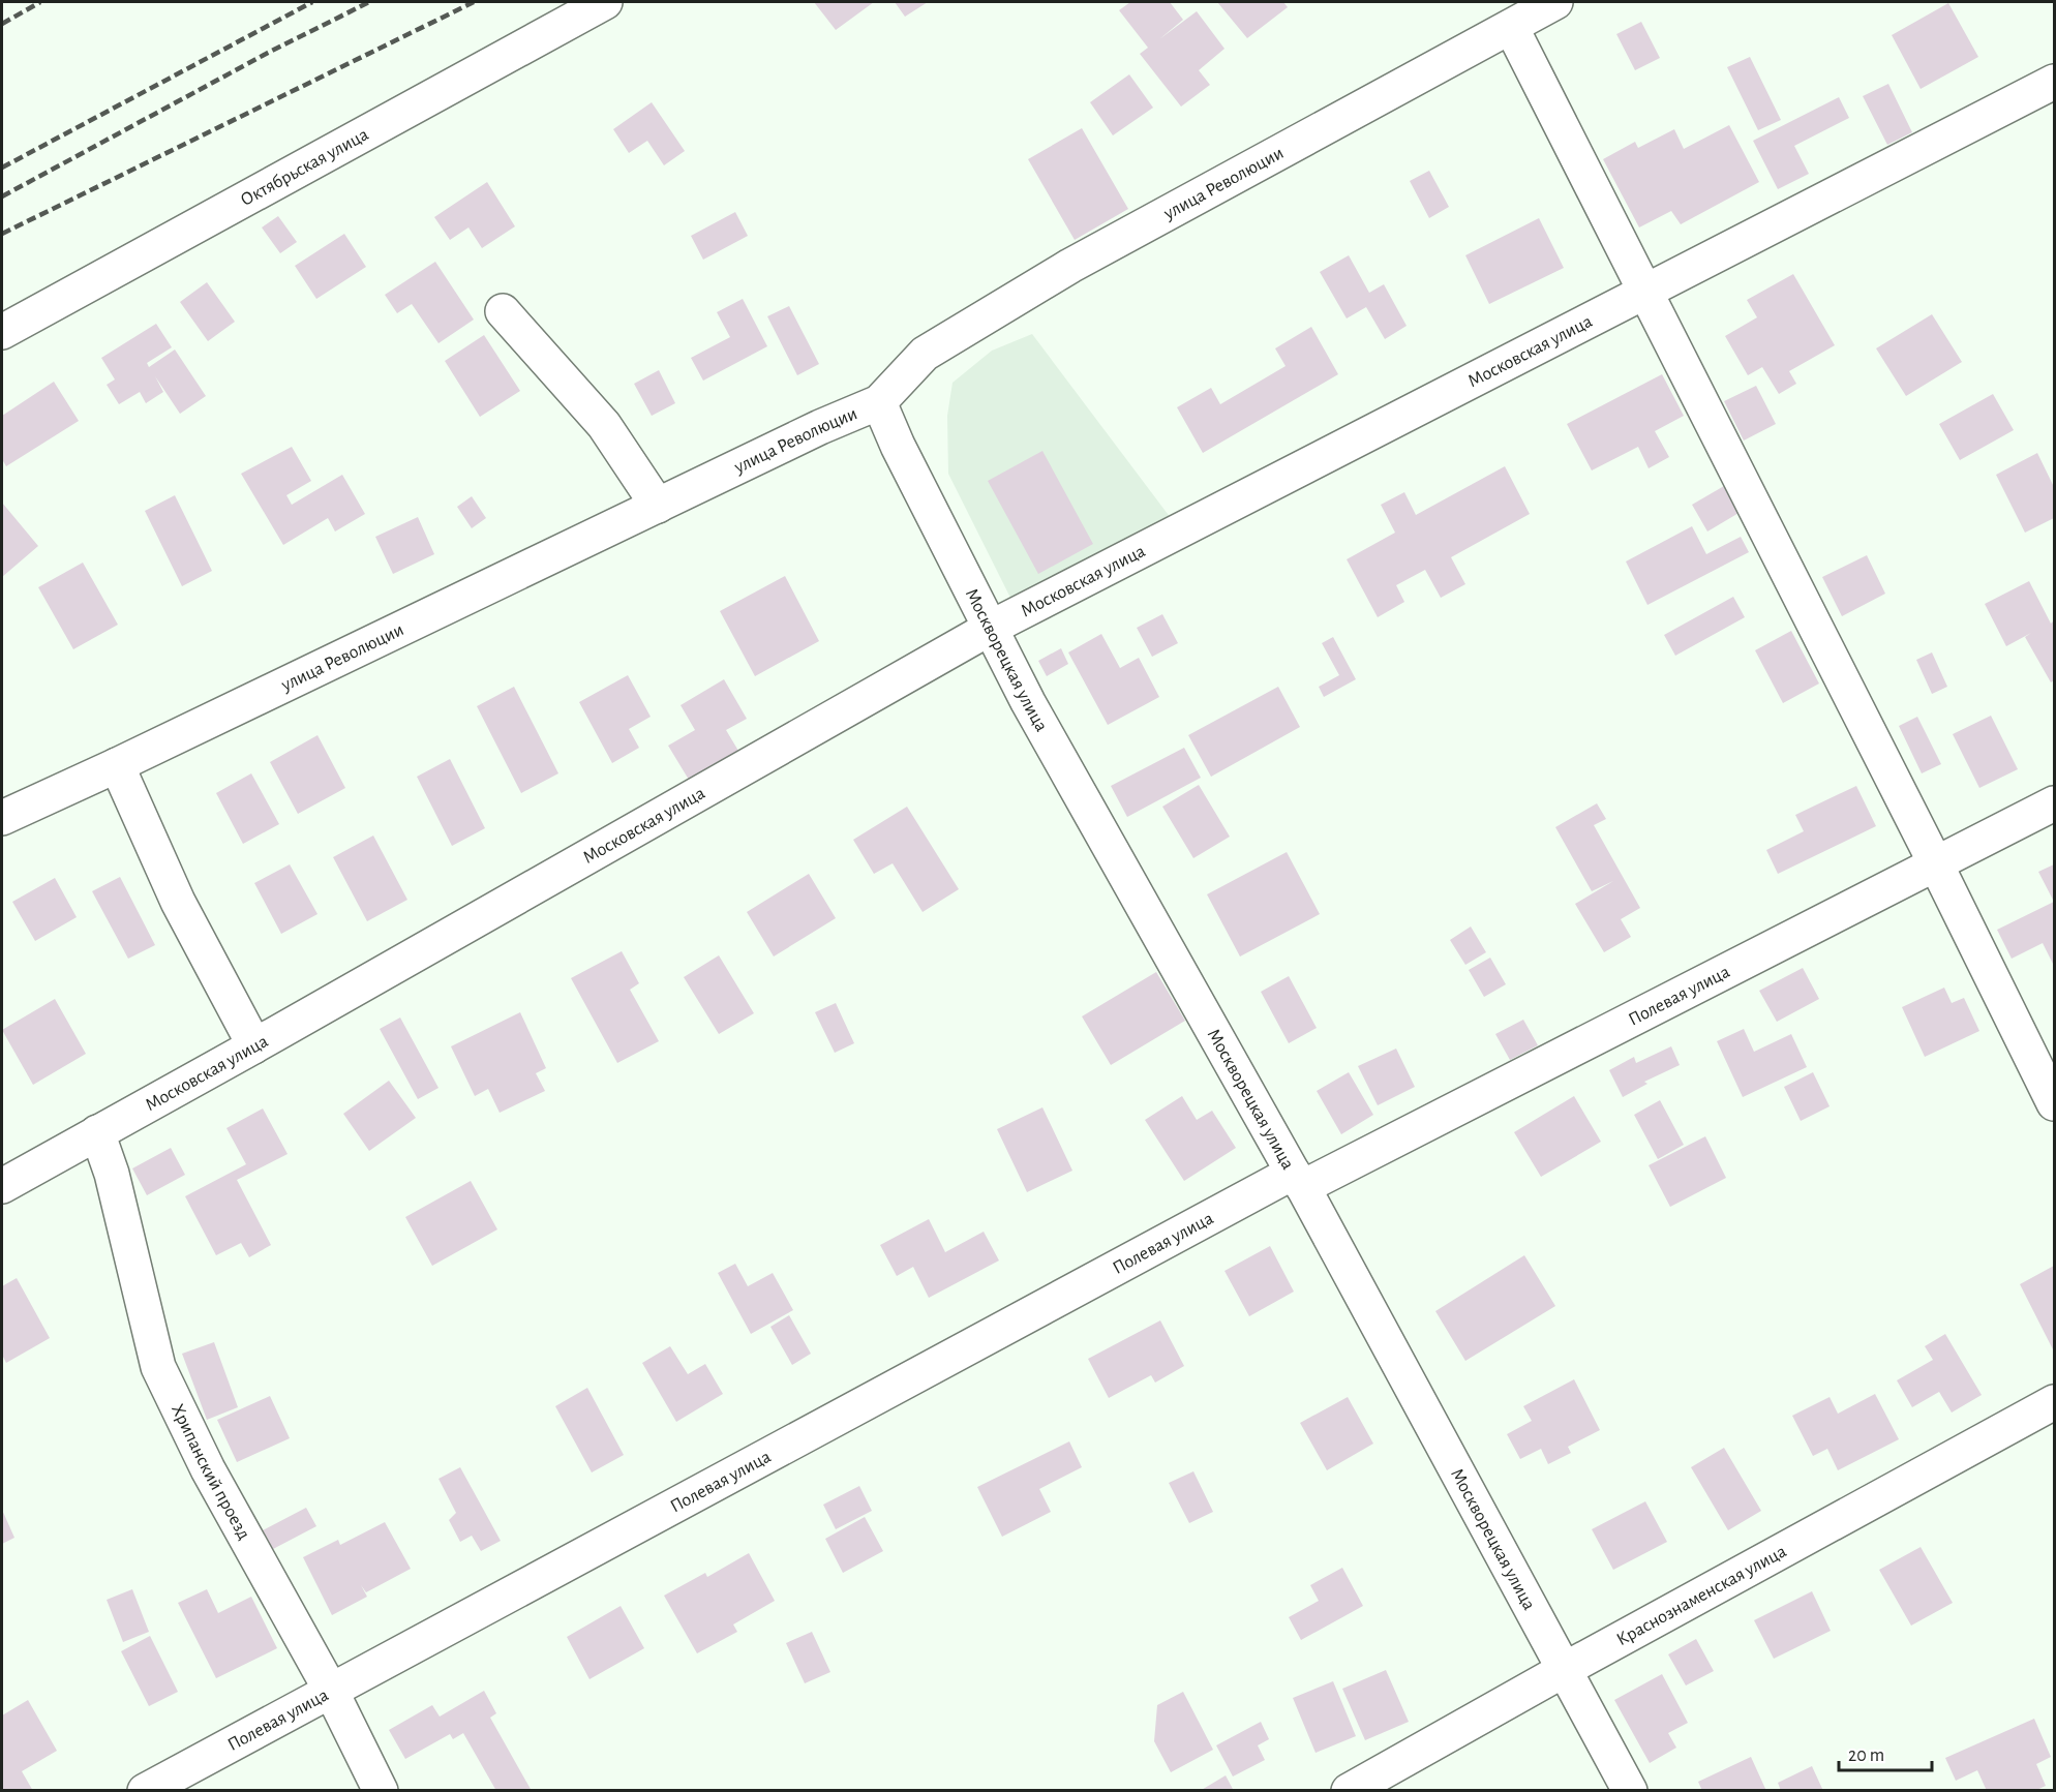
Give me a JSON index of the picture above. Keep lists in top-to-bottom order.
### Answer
{
  "streets": {
    "street": [
      "Октябрьская улица",
      "улица Революции",
      "Московская улица",
      "Москворецкая улица",
      "Полевая улица",
      "Хрипанский проезд",
      "Краснознаменская улица"
    ]
  },
  "crossings": [
    ["улица Революции", "Москворецкая улица"],
    ["Московская улица", "Москворецкая улица"],
    ["Московская улица", "Хрипанский проезд"],
    ["Москворецкая улица", "Полевая улица"],
    ["Москворецкая улица", "Краснознаменская улица"],
    ["Полевая улица", "Хрипанский проезд"]
  ],
  "scale_bar": "20 m"
}
